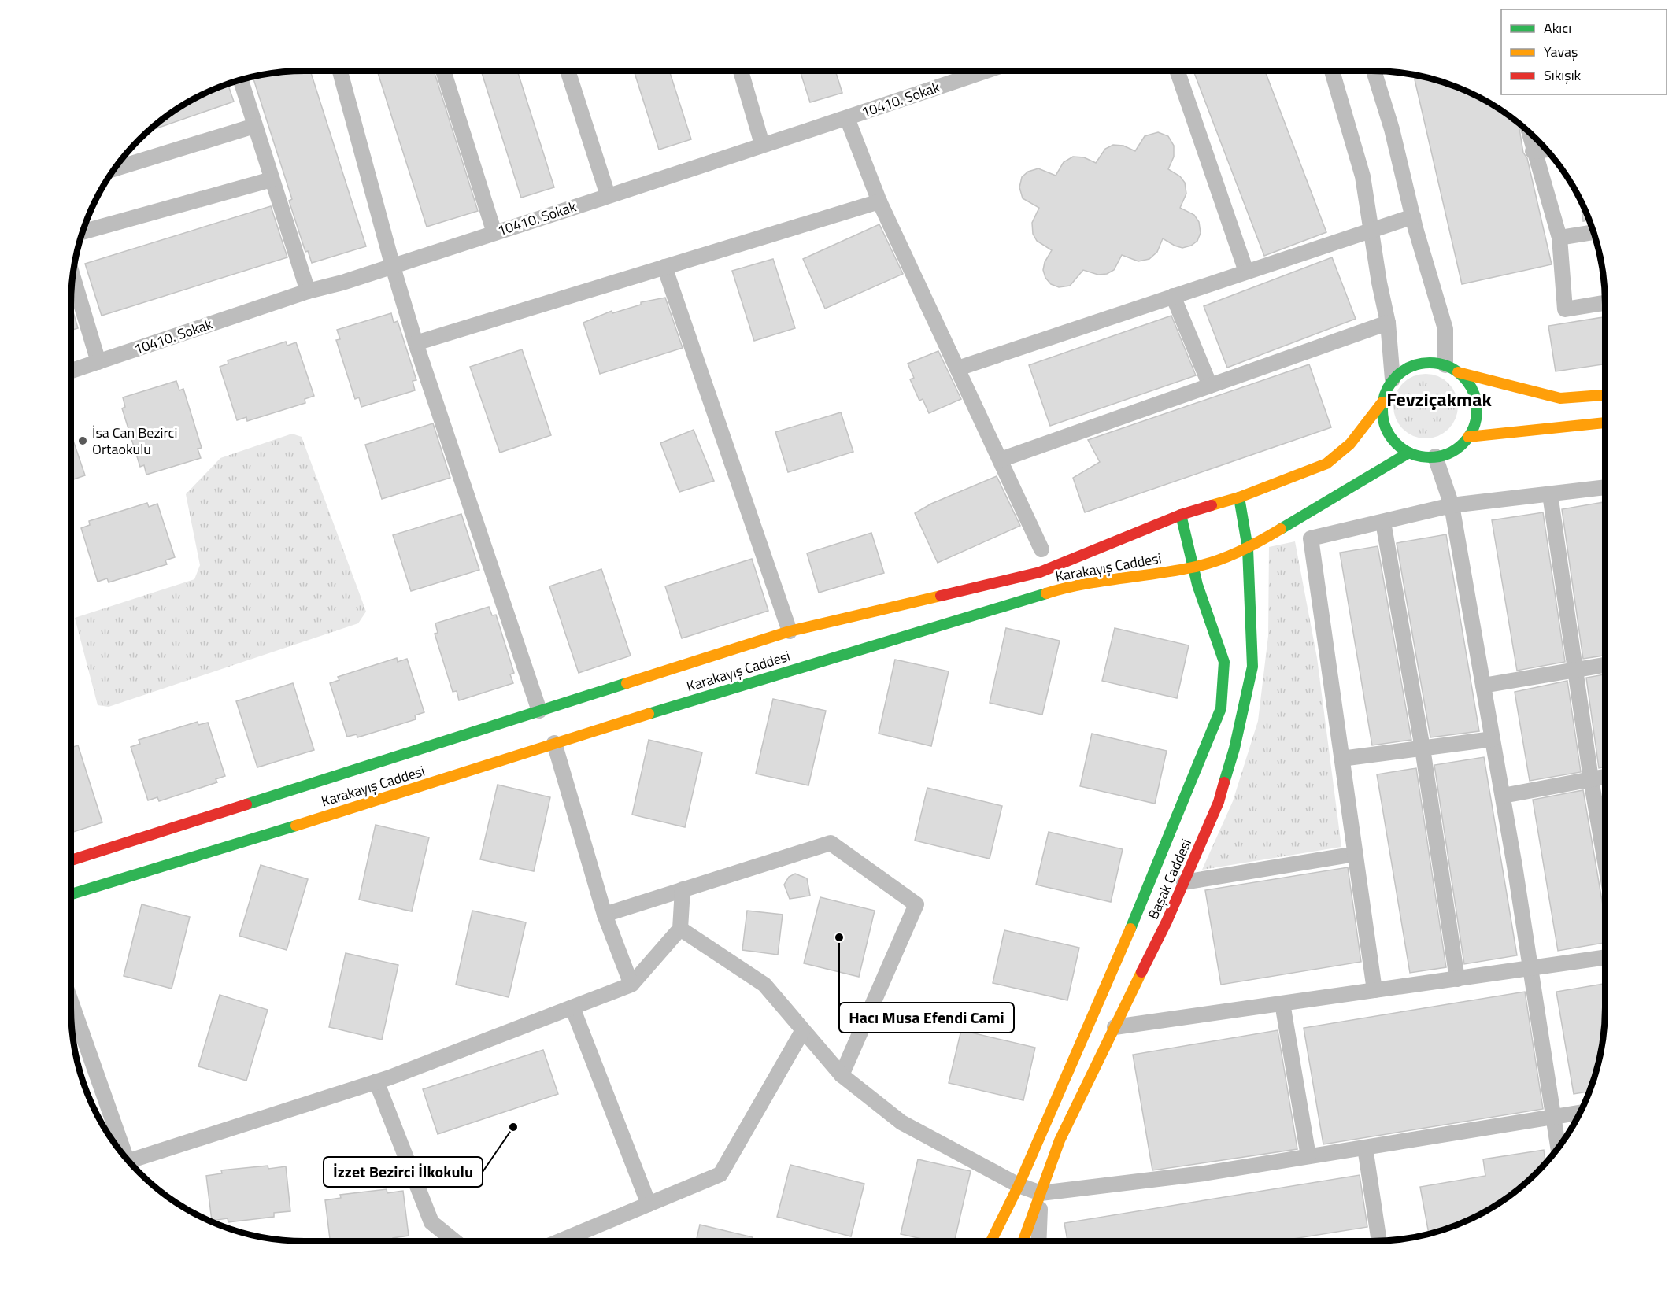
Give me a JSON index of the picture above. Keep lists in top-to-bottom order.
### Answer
{
  "streets": {
    "main road": ["Karakayış Caddesi", "Başak Caddesi"],
    "street": ["10410. Sokak"]
  },
  "crossings": [
    ["Karakayış Caddesi", "Başak Caddesi"]
  ],
  "districts": ["Fevziçakmak"],
  "places": ["İsa Can Bezirci Ortaokulu", "Hacı Musa Efendi Cami", "İzzet Bezirci İlkokulu"],
  "legend": ["Akıcı", "Yavaş", "Sıkışık"]
}
